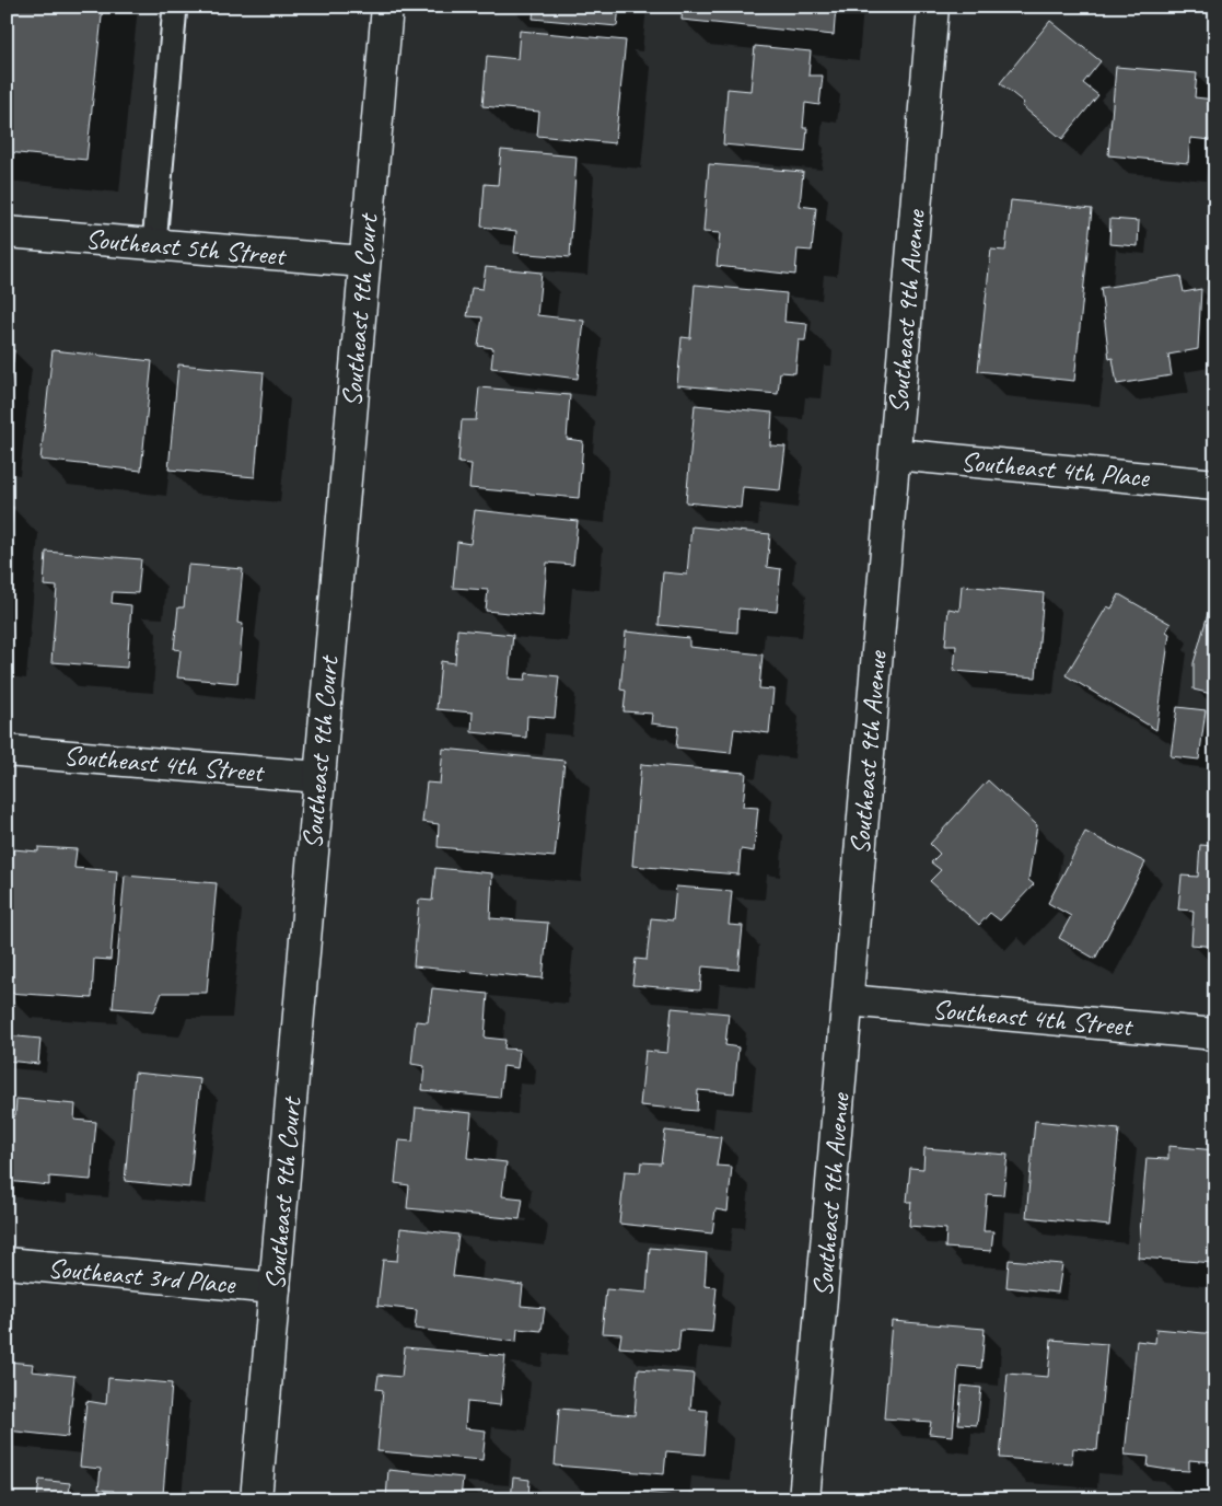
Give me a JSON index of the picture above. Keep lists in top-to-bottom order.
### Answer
{
  "streets": {
    "street": [
      "Southeast 5th Street",
      "Southeast 9th Court",
      "Southeast 9th Avenue",
      "Southeast 4th Place",
      "Southeast 4th Street",
      "Southeast 3rd Place"
    ]
  },
  "crossings": [
    ["Southeast 5th Street", "Southeast 9th Court"],
    ["Southeast 9th Court", "Southeast 4th Street"],
    ["Southeast 9th Court", "Southeast 3rd Place"],
    ["Southeast 9th Avenue", "Southeast 4th Place"],
    ["Southeast 9th Avenue", "Southeast 4th Street"]
  ]
}
